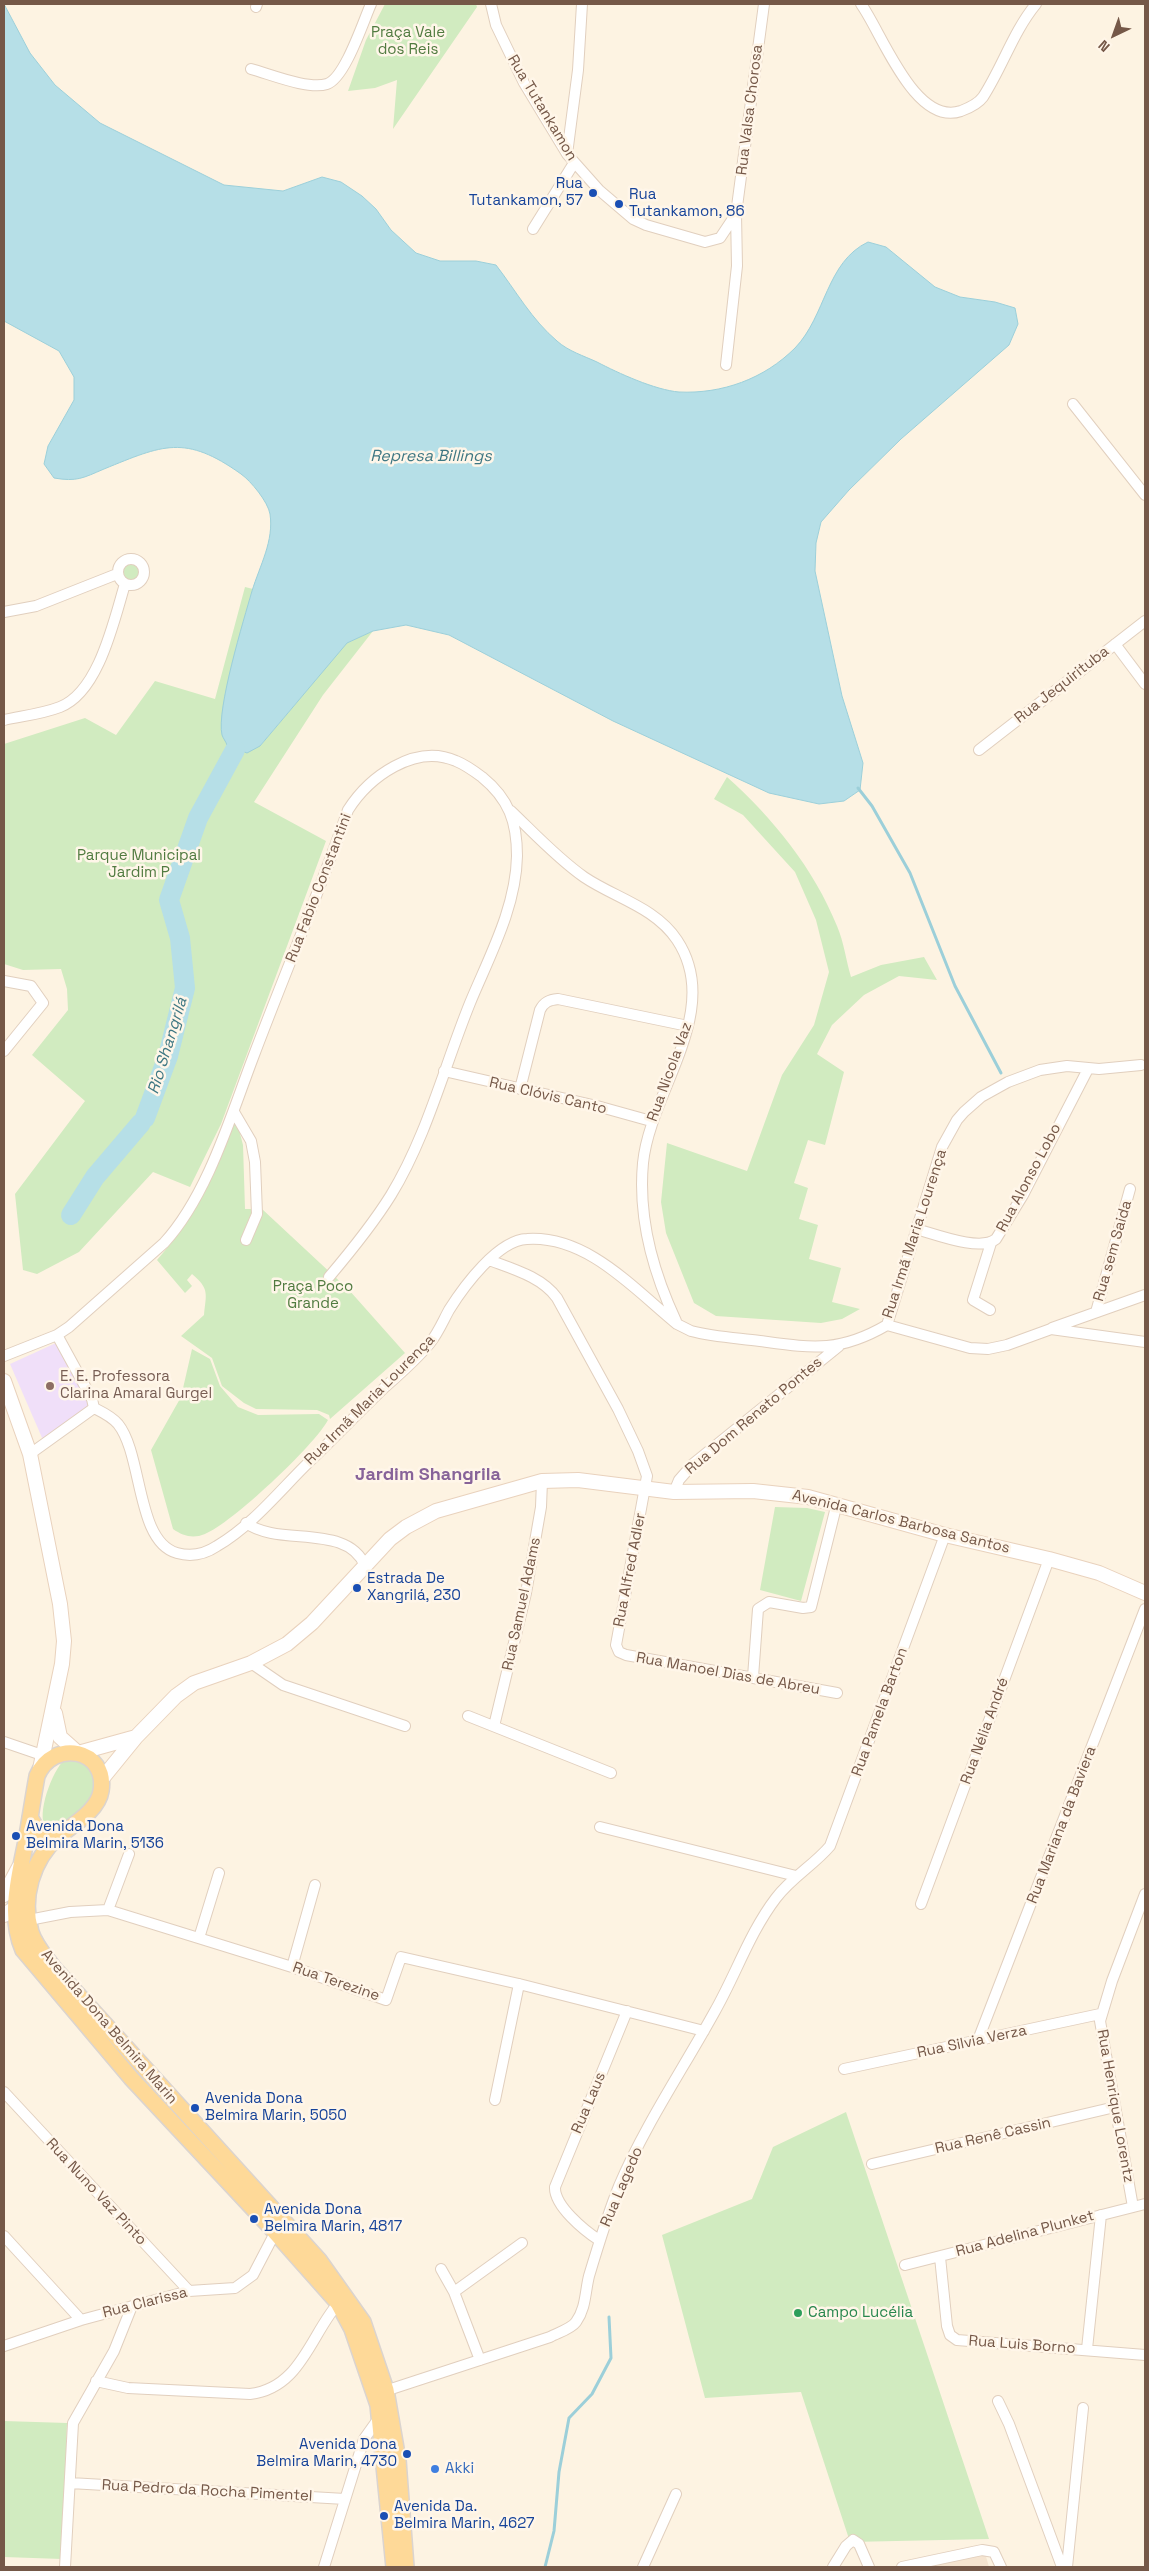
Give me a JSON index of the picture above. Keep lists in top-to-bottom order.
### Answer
{
  "streets": {
    "main road": ["Avenida Carlos Barbosa Santos", "Avenida Dona Belmira Marin"],
    "street": [
      "Rua Tutankamon",
      "Rua Valsa Chorosa",
      "Rua Jequirituba",
      "Rua Fabio Constantini",
      "Rua Nicola Vaz",
      "Rua Clóvis Canto",
      "Rua Alonso Lobo",
      "Rua Irmã Maria Lourença",
      "Rua sem Saida",
      "Rua Dom Renato Pontes",
      "Rua Alfred Adler",
      "Rua Samuel Adams",
      "Rua Manoel Dias de Abreu",
      "Rua Pamela Barton",
      "Rua Nélia André",
      "Rua Mariana da Baviera",
      "Rua Terezine",
      "Rua Silvia Verza",
      "Rua Laus",
      "Rua Henrique Lorentz",
      "Rua Renê Cassin",
      "Rua Lagedo",
      "Rua Nuno Vaz Pinto",
      "Rua Adelina Plunket",
      "Rua Clarissa",
      "Rua Luis Borno",
      "Rua Pedro da Rocha Pimentel"
    ]
  },
  "crossings": [
    ["Rua Tutankamon", "Rua Valsa Chorosa"],
    ["Rua Fabio Constantini", "Rua Nicola Vaz"],
    ["Rua Fabio Constantini", "Rua Clóvis Canto"],
    ["Rua Nicola Vaz", "Rua Clóvis Canto"],
    ["Rua Nicola Vaz", "Rua Irmã Maria Lourença"],
    ["Rua Alonso Lobo", "Rua Irmã Maria Lourença"],
    ["Rua Irmã Maria Lourença", "Rua Dom Renato Pontes"],
    ["Rua Irmã Maria Lourença", "Rua Alfred Adler"],
    ["Rua Dom Renato Pontes", "Avenida Carlos Barbosa Santos"],
    ["Avenida Carlos Barbosa Santos", "Rua Alfred Adler"],
    ["Avenida Carlos Barbosa Santos", "Rua Samuel Adams"],
    ["Avenida Carlos Barbosa Santos", "Rua Pamela Barton"],
    ["Avenida Carlos Barbosa Santos", "Rua Nélia André"],
    ["Avenida Carlos Barbosa Santos", "Avenida Dona Belmira Marin"],
    ["Rua Alfred Adler", "Rua Manoel Dias de Abreu"],
    ["Rua Pamela Barton", "Rua Lagedo"],
    ["Rua Mariana da Baviera", "Rua Silvia Verza"],
    ["Rua Terezine", "Avenida Dona Belmira Marin"],
    ["Rua Terezine", "Rua Laus"],
    ["Rua Terezine", "Rua Lagedo"],
    ["Avenida Dona Belmira Marin", "Rua Lagedo"],
    ["Avenida Dona Belmira Marin", "Rua Clarissa"],
    ["Rua Silvia Verza", "Rua Henrique Lorentz"],
    ["Rua Laus", "Rua Lagedo"],
    ["Rua Henrique Lorentz", "Rua Renê Cassin"],
    ["Rua Henrique Lorentz", "Rua Adelina Plunket"],
    ["Rua Nuno Vaz Pinto", "Rua Clarissa"],
    ["Rua Adelina Plunket", "Rua Luis Borno"]
  ],
  "districts": ["Jardim Shangrila"],
  "water": ["Represa Billings", "Rio Shangrilá"],
  "parks": ["Praça Vale dos Reis", "Parque Municipal Jardim P", "Praça Poco Grande"],
  "places": [
    "Rua Tutankamon, 57",
    "Rua Tutankamon, 86",
    "E. E. Professora Clarina Amaral Gurgel",
    "Estrada De Xangrilá, 230",
    "Avenida Dona Belmira Marin, 5136",
    "Avenida Dona Belmira Marin, 5050",
    "Avenida Dona Belmira Marin, 4817",
    "Campo Lucélia",
    "Avenida Dona Belmira Marin, 4730",
    "Akki",
    "Avenida Da. Belmira Marin, 4627"
  ],
  "north": "bottom left"
}
